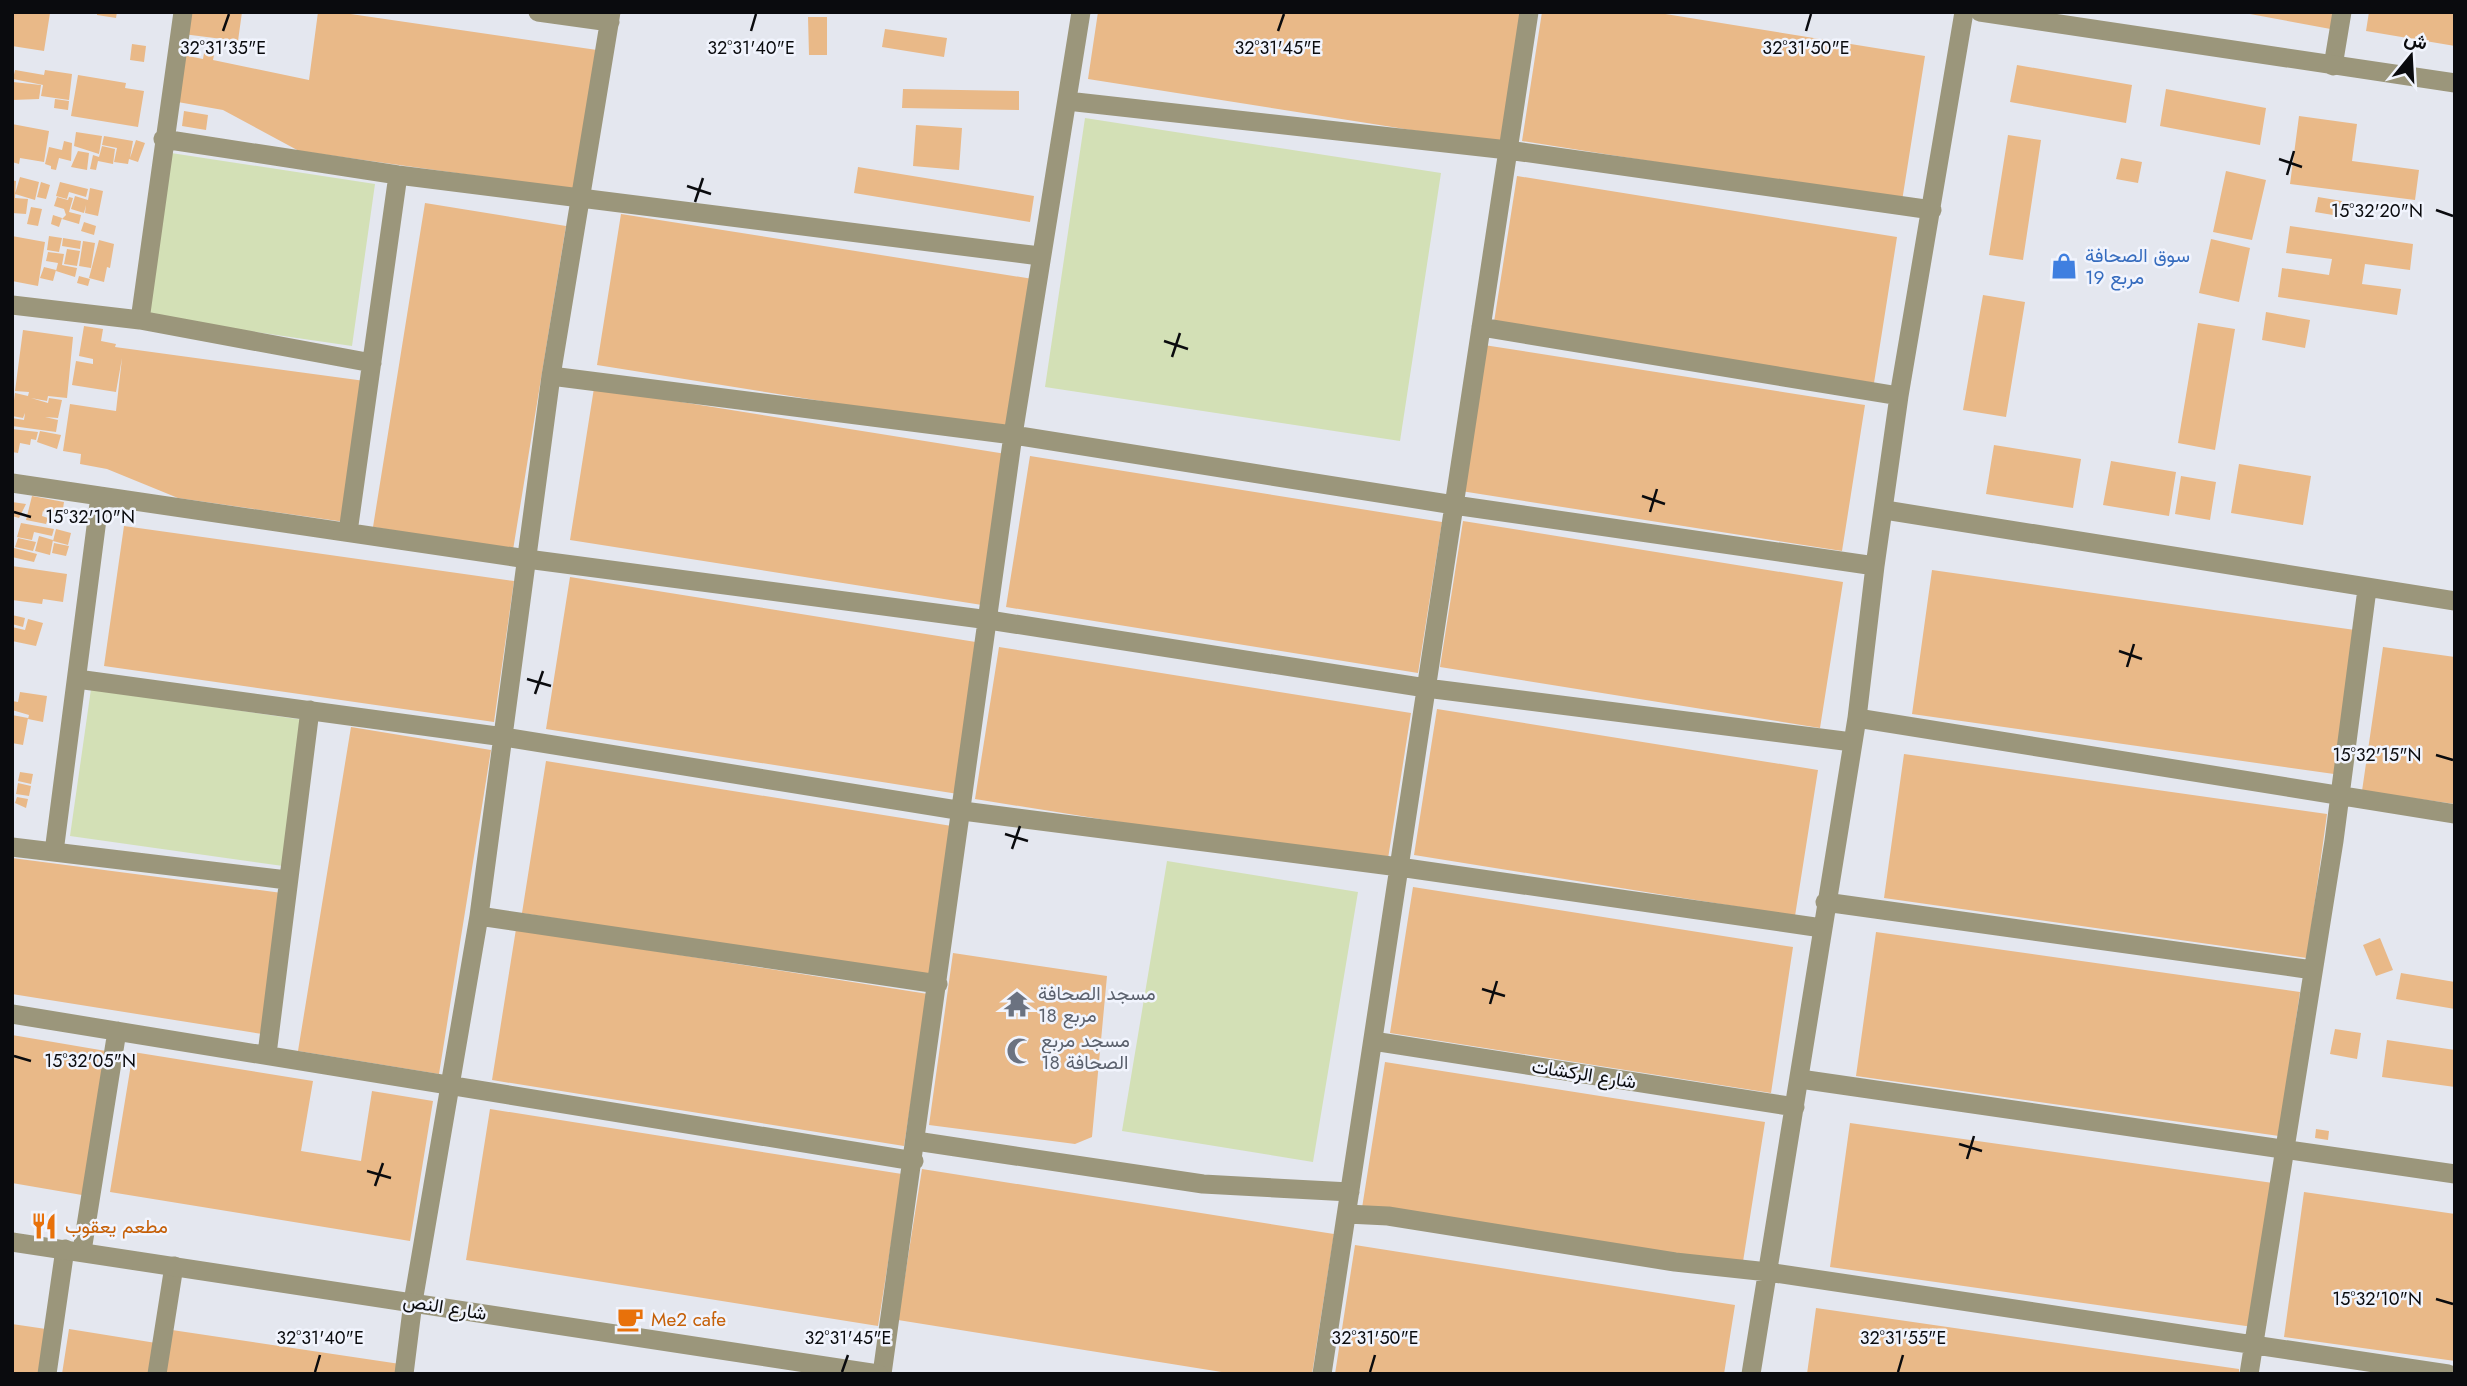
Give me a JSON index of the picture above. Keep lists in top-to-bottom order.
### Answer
{
  "streets": {
    "street": ["شارع الركشات", "شارع النص"]
  },
  "places": {
    "shop": ["سوق الصحافة مربع 19"],
    "temple": ["مسجد الصحافة مربع 18"],
    "mosque": ["مسجد مربع 18 الصحافة"],
    "restaurant": ["مطعم يعقوب"],
    "cafe": ["Me2 cafe"]
  },
  "north": "top",
  "coordinates": [
    "32°31'35\"E",
    "32°31'40\"E",
    "32°31'45\"E",
    "32°31'50\"E",
    "15°32'20\"N",
    "15°32'10\"N",
    "15°32'15\"N",
    "15°32'05\"N",
    "32°31'55\"E"
  ]
}
